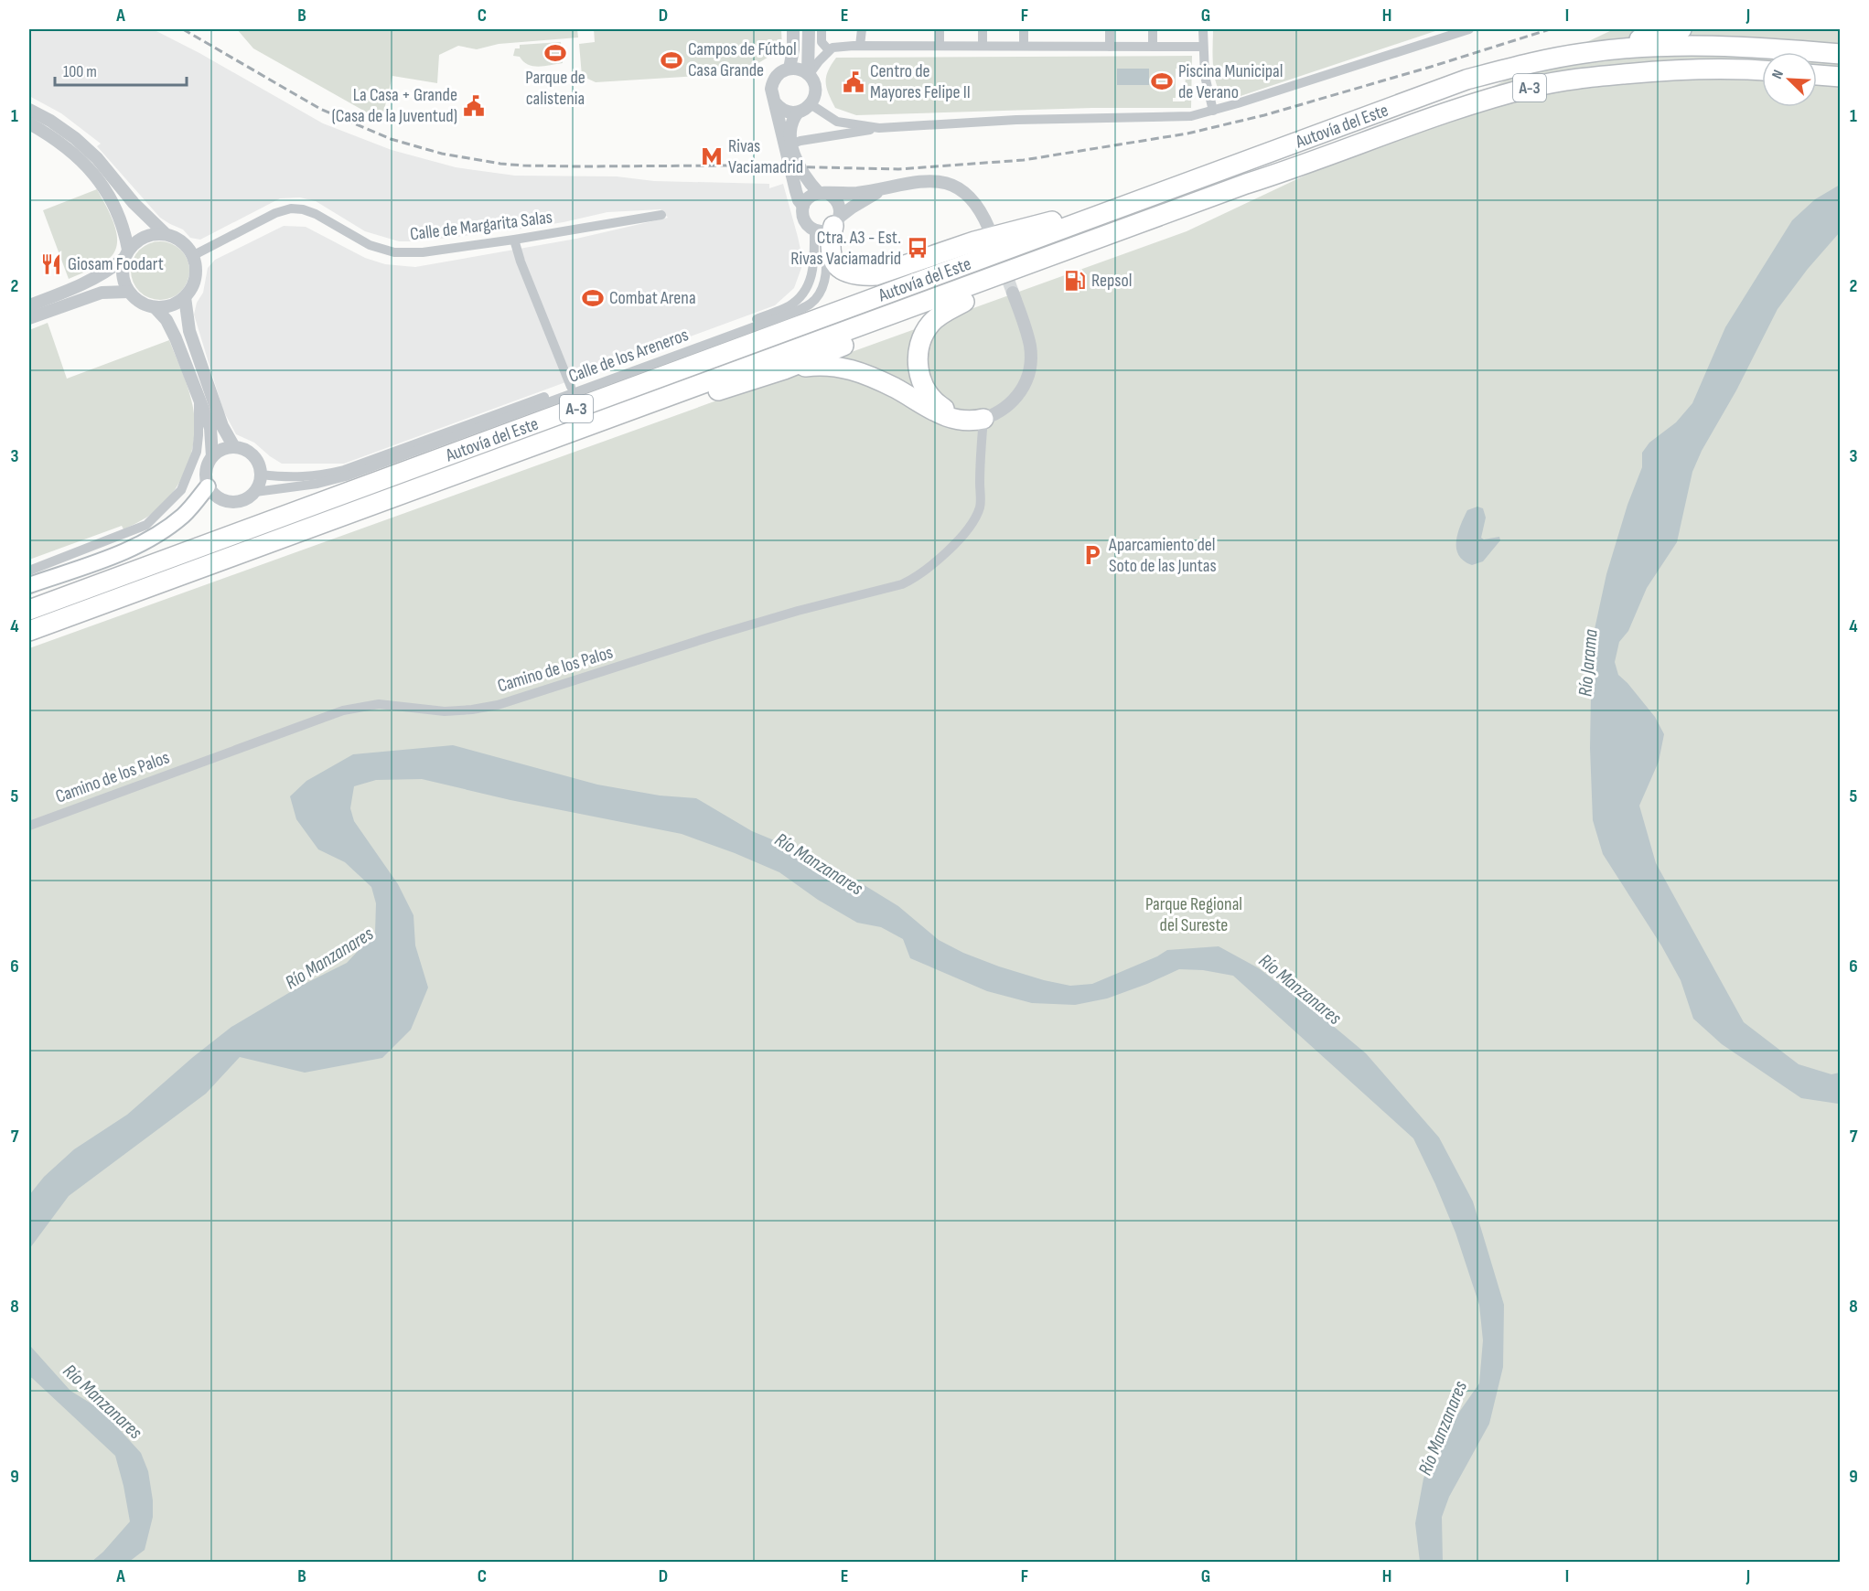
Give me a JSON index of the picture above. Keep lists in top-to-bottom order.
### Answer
{
  "streets": {
    "highway": ["A-3", "Autovía del Este"],
    "street": ["Calle de Margarita Salas", "Calle de los Areneros", "Camino de los Palos"]
  },
  "water": ["Río Jarama", "Río Manzanares"],
  "parks": ["Parque Regional del Sureste"],
  "places": {
    "sports": [
      "Parque de calistenia",
      "Campos de Fútbol Casa Grande",
      "Piscina Municipal de Verano",
      "Combat Arena"
    ],
    "public building": ["Centro de Mayores Felipe II", "La Casa + Grande (Casa de la Juventud)"],
    "metro station": ["Rivas Vaciamadrid"],
    "bus stop": ["Ctra. A3 - Est. Rivas Vaciamadrid"],
    "restaurant": ["Giosam Foodart"],
    "fuel station": ["Repsol"],
    "parking": ["Aparcamiento del Soto de las Juntas"]
  },
  "scale_bar": "100 m",
  "north": "top left",
  "grid": {
    "columns": [
      "A",
      "B",
      "C",
      "D",
      "E",
      "F",
      "G",
      "H",
      "I",
      "J"
    ],
    "rows": [
      "1",
      "2",
      "3",
      "4",
      "5",
      "6",
      "7",
      "8",
      "9"
    ]
  }
}
